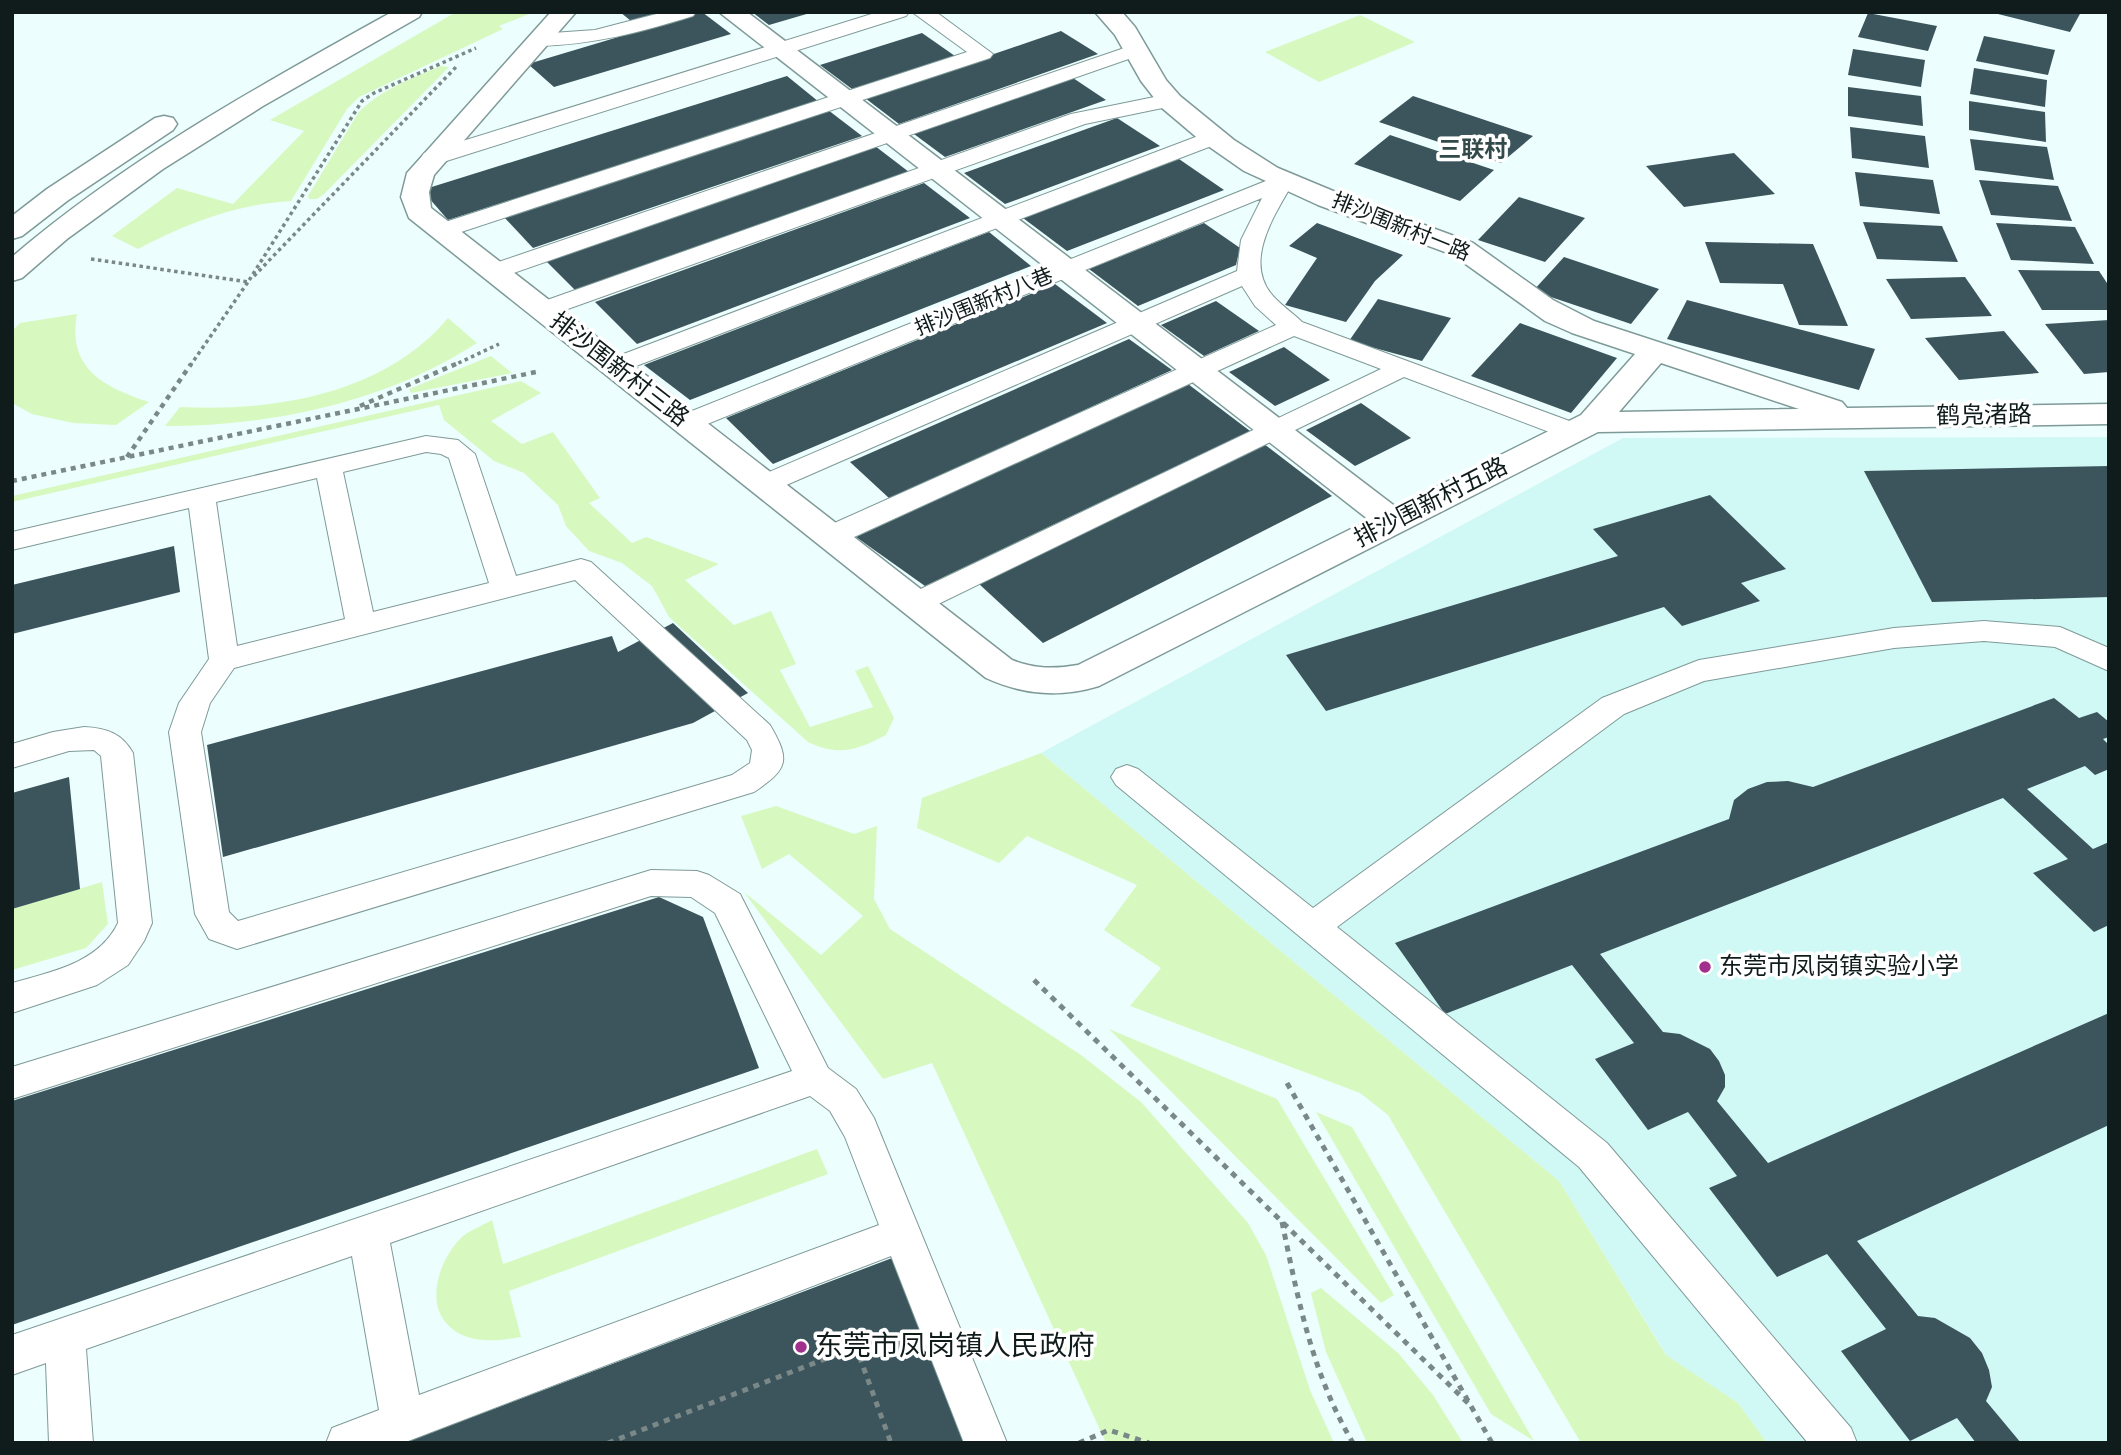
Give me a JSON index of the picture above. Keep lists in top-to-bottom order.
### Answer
{
  "streets": {
    "street": [
      "排沙围新村一路",
      "排沙围新村三路",
      "鹤凫渚路",
      "排沙围新村五路"
    ],
    "lane": ["排沙围新村八巷"]
  },
  "crossings": [
    ["排沙围新村一路", "排沙围新村八巷"],
    ["排沙围新村一路", "鹤凫渚路"],
    ["排沙围新村一路", "排沙围新村五路"],
    ["排沙围新村八巷", "排沙围新村三路"],
    ["排沙围新村三路", "排沙围新村五路"],
    ["鹤凫渚路", "排沙围新村五路"]
  ],
  "districts": ["三联村"],
  "places": ["东莞市凤岗镇实验小学", "东莞市凤岗镇人民政府"]
}
